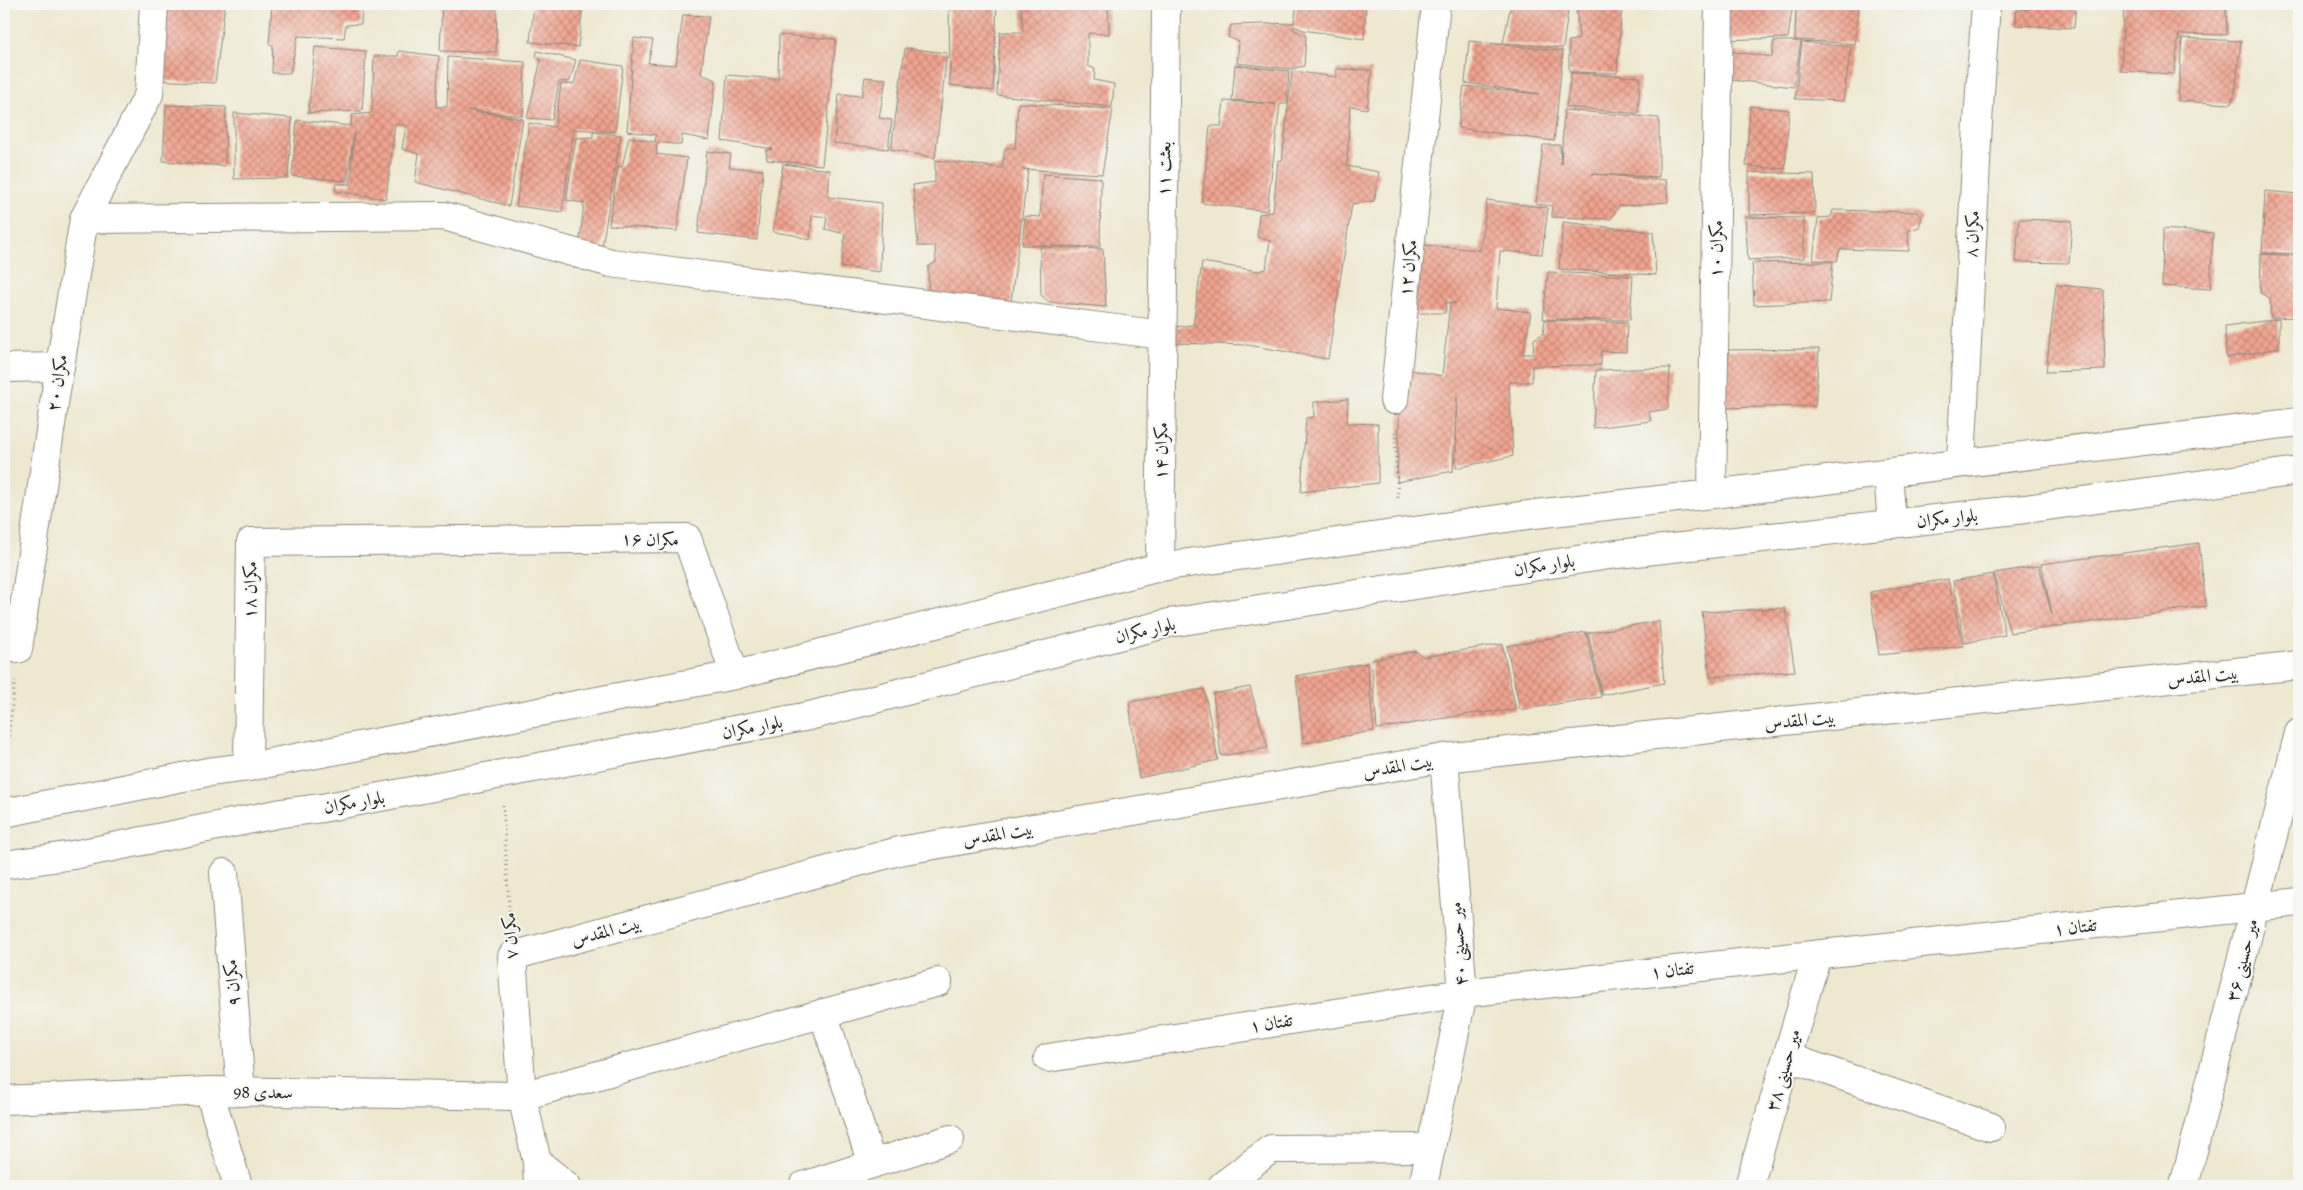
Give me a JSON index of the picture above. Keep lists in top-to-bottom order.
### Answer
{
  "streets": {
    "street": [
      "بعثت ۱۱",
      "مکران ۸",
      "مکران ۱۰",
      "مکران ۱۲",
      "مکران ۲۰",
      "مکران ۱۴",
      "بلوار مکران",
      "مکران ۱۶",
      "مکران ۱۸",
      "بیت المقدس",
      "تفتان ۱",
      "مکران ۷",
      "میر حسینی ۴۰",
      "میر حسینی ۳۶",
      "مکران ۹",
      "میر حسینی ۳۸",
      "سعدی 98"
    ]
  },
  "crossings": [
    ["بعثت ۱۱", "مکران ۱۴"],
    ["بلوار مکران", "مکران ۷"],
    ["مکران ۱۶", "مکران ۱۸"],
    ["بیت المقدس", "مکران ۷"],
    ["بیت المقدس", "میر حسینی ۴۰"],
    ["تفتان ۱", "میر حسینی ۴۰"],
    ["تفتان ۱", "میر حسینی ۳۶"],
    ["تفتان ۱", "میر حسینی ۳۸"],
    ["مکران ۷", "سعدی 98"],
    ["مکران ۹", "سعدی 98"]
  ]
}
